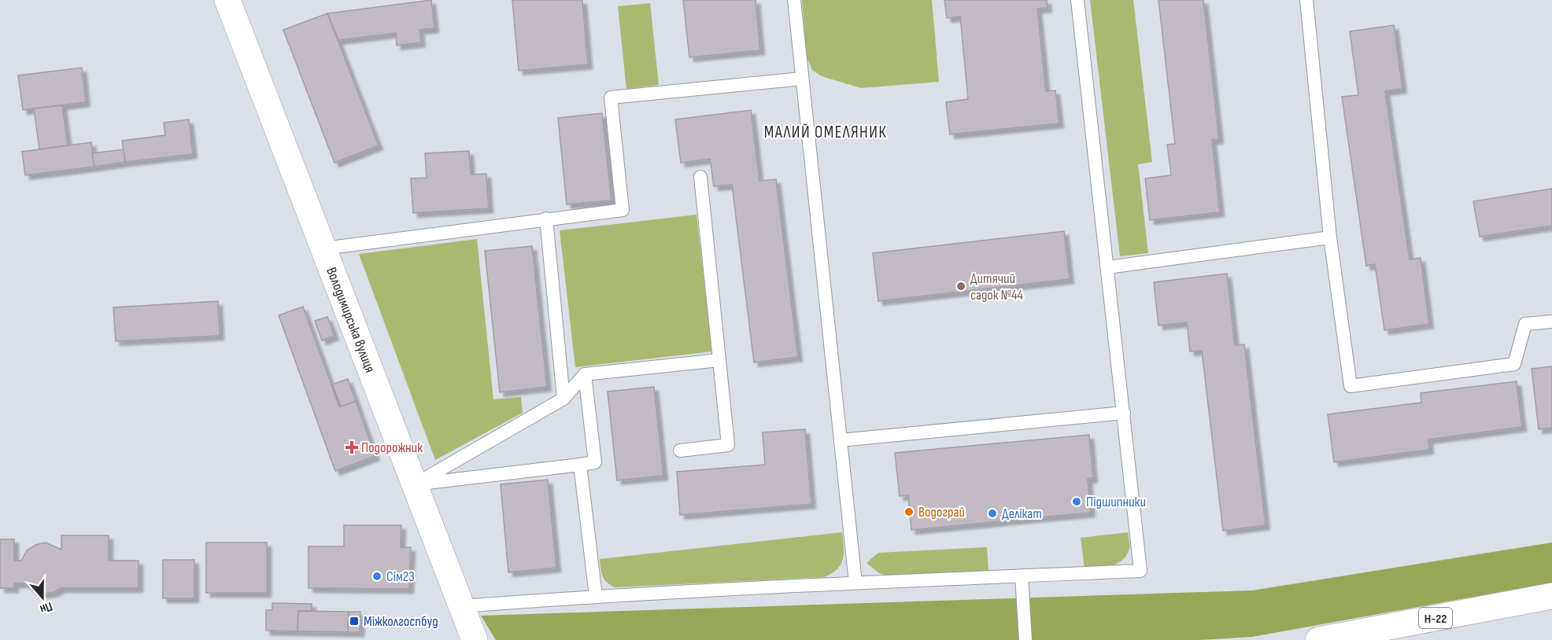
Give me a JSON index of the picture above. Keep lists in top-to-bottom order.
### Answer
{
  "streets": {
    "street": ["Володимирська вулиця", "Н-22"]
  },
  "districts": ["МАЛИЙ ОМЕЛЯНИК"],
  "places": {
    "other": [
      "Дитячий садок №44",
      "Підшипники",
      "Водограй",
      "Делікат",
      "Сім23"
    ],
    "health": ["Подорожник"],
    "transit": ["Міжколгоспбуд"]
  },
  "north": "bottom"
}
